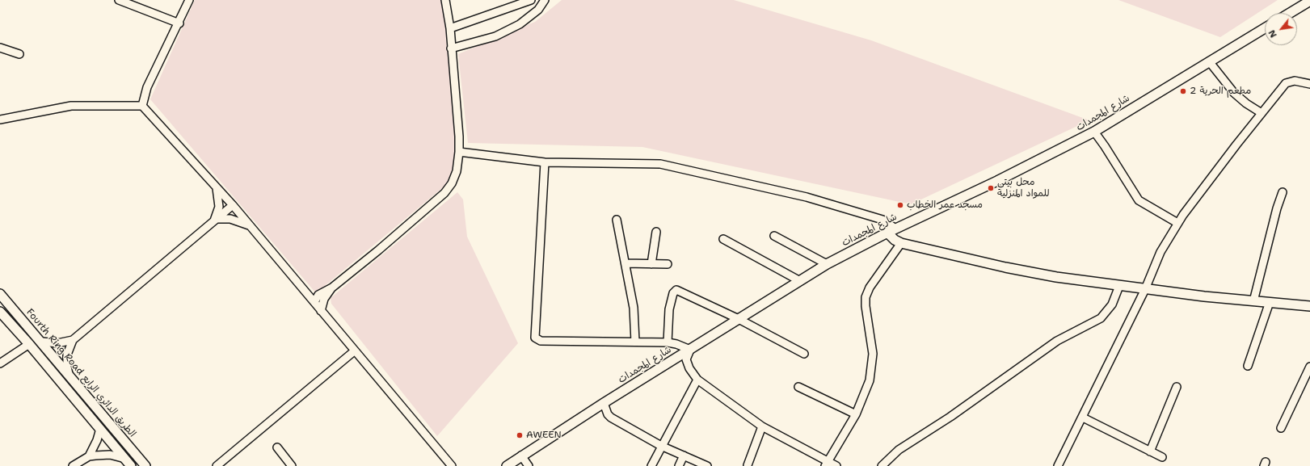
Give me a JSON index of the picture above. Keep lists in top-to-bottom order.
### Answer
{
  "streets": {
    "main road": ["شارع المجمدات", "Fourth Ring Road الطريق الدائري الرابع"]
  },
  "places": [
    "مطعم الحرية 2",
    "محل بيتي للمواد المنزلية",
    "مسجد عمر الخطاب",
    "AWEEN"
  ],
  "north": "bottom left"
}
